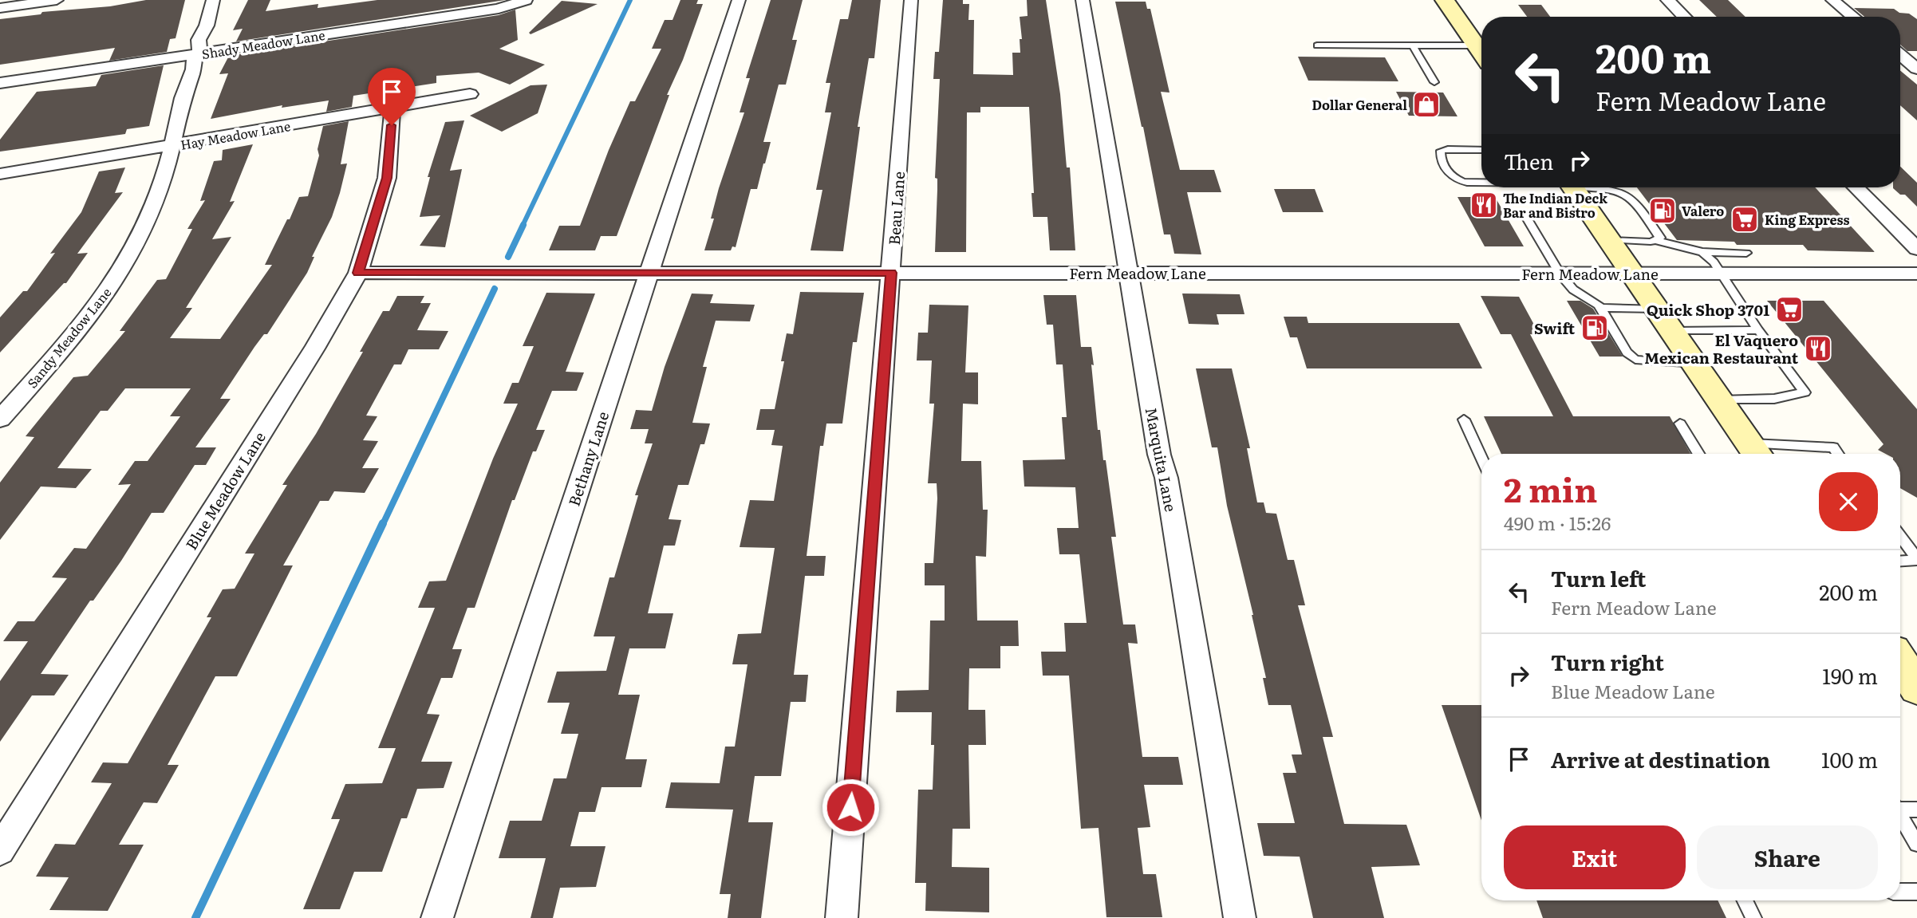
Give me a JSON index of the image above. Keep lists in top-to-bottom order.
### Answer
{
  "streets": {
    "street": [
      "Shady Meadow Lane",
      "Hay Meadow Lane",
      "Beau Lane",
      "Fern Meadow Lane",
      "Sandy Meadow Lane",
      "Bethany Lane",
      "Marquita Lane",
      "Blue Meadow Lane"
    ]
  },
  "crossings": [
    ["Shady Meadow Lane", "Sandy Meadow Lane"],
    ["Hay Meadow Lane", "Sandy Meadow Lane"],
    ["Hay Meadow Lane", "Blue Meadow Lane"],
    ["Beau Lane", "Fern Meadow Lane"],
    ["Fern Meadow Lane", "Bethany Lane"],
    ["Fern Meadow Lane", "Marquita Lane"],
    ["Fern Meadow Lane", "Blue Meadow Lane"]
  ],
  "places": {
    "shop": ["Dollar General"],
    "restaurant": ["The Indian Deck Bar and Bistro", "El Vaquero Mexican Restaurant"],
    "fuel station": ["Valero", "Swift"],
    "supermarket": ["King Express", "Quick Shop 3701"]
  },
  "page": {
    "turn": ["200 m", "Fern Meadow Lane"],
    "then": "Then",
    "heading": ["2 min", "490 m · 15:26"],
    "list": [
      {
        "name": "Turn left",
        "note": "Fern Meadow Lane",
        "value": "200 m"
      },
      {
        "name": "Turn right",
        "note": "Blue Meadow Lane",
        "value": "190 m"
      },
      {
        "name": "Arrive at destination",
        "value": "100 m"
      }
    ],
    "buttons": ["Exit", "Share"]
  }
}
